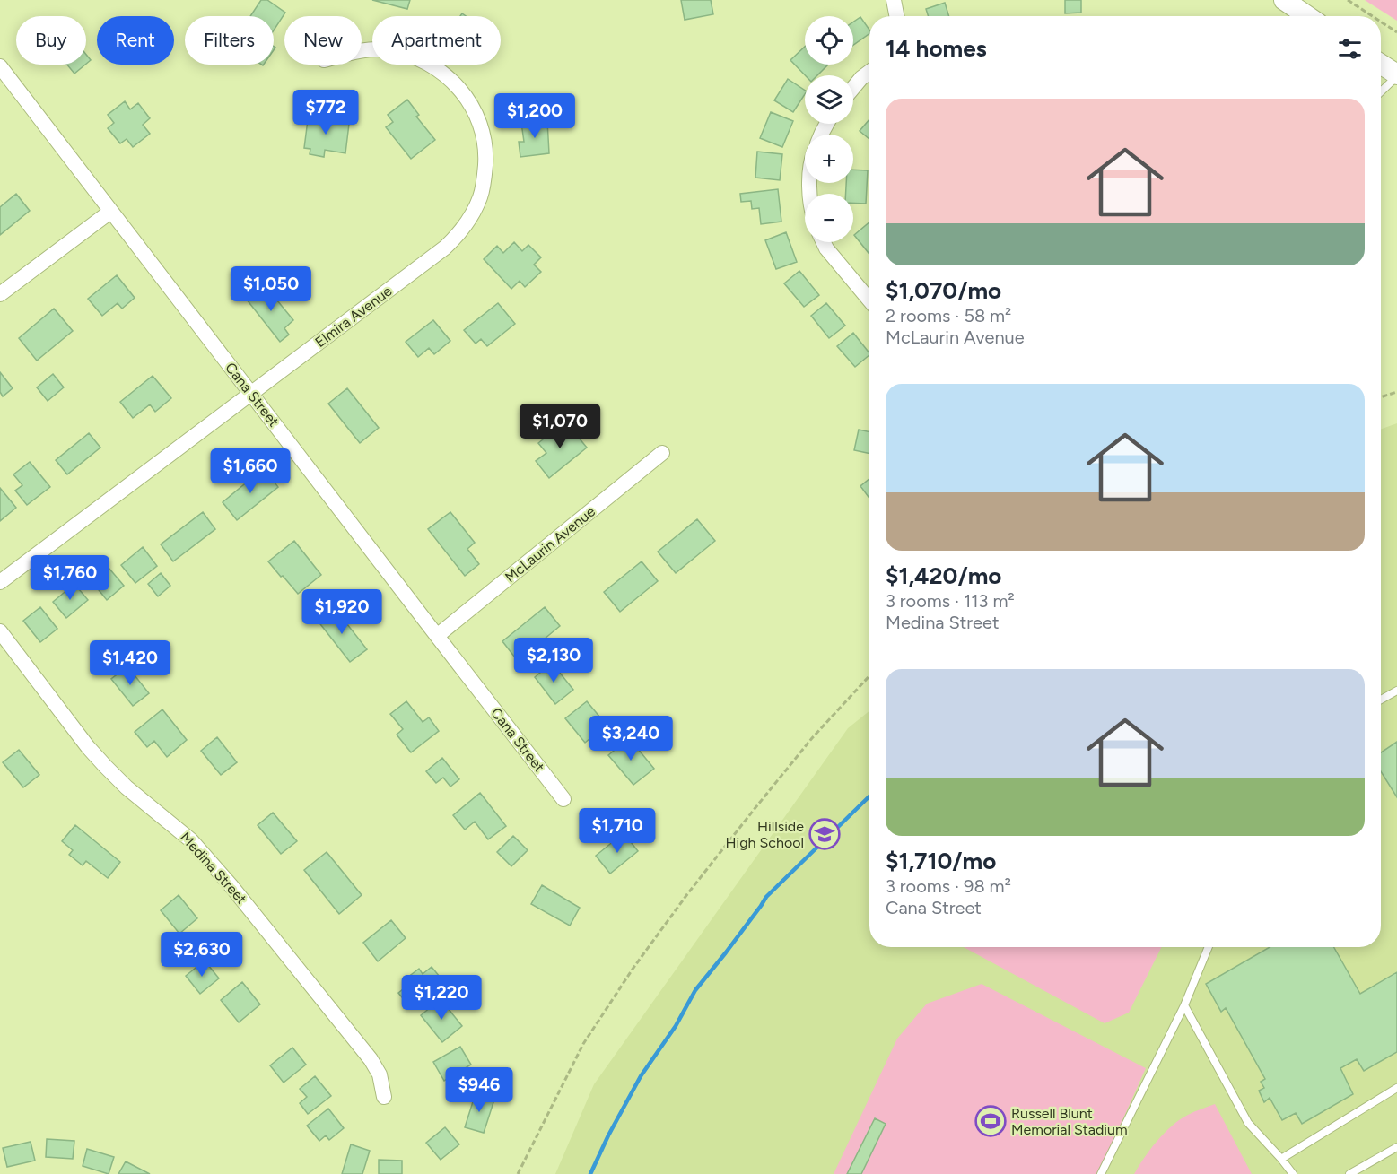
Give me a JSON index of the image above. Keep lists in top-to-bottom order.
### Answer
{
  "streets": {
    "street": [
      "Elmira Avenue",
      "Cana Street",
      "McLaurin Avenue",
      "Medina Street"
    ]
  },
  "crossings": [
    ["Elmira Avenue", "Cana Street"],
    ["Cana Street", "McLaurin Avenue"]
  ],
  "places": {
    "school or university": ["Hillside High School"],
    "sports": ["Russell Blunt Memorial Stadium"]
  },
  "page": {
    "map_buttons": ["+", "−"],
    "chip": [
      "Buy",
      "Rent",
      "Filters",
      "New",
      "Apartment"
    ],
    "heading": "14 homes",
    "list": [
      {
        "name": "$1,070/mo",
        "note": "2 rooms · 58 m² · McLaurin Avenue"
      },
      {
        "name": "$1,420/mo",
        "note": "3 rooms · 113 m² · Medina Street"
      },
      {
        "name": "$1,710/mo",
        "note": "3 rooms · 98 m² · Cana Street"
      }
    ],
    "price": [
      "$772",
      "$1,200",
      "$1,050",
      "$1,070",
      "$1,660",
      "$1,760",
      "$1,920",
      "$2,130",
      "$1,420",
      "$3,240",
      "$1,710",
      "$2,630",
      "$1,220",
      "$946"
    ]
  }
}
